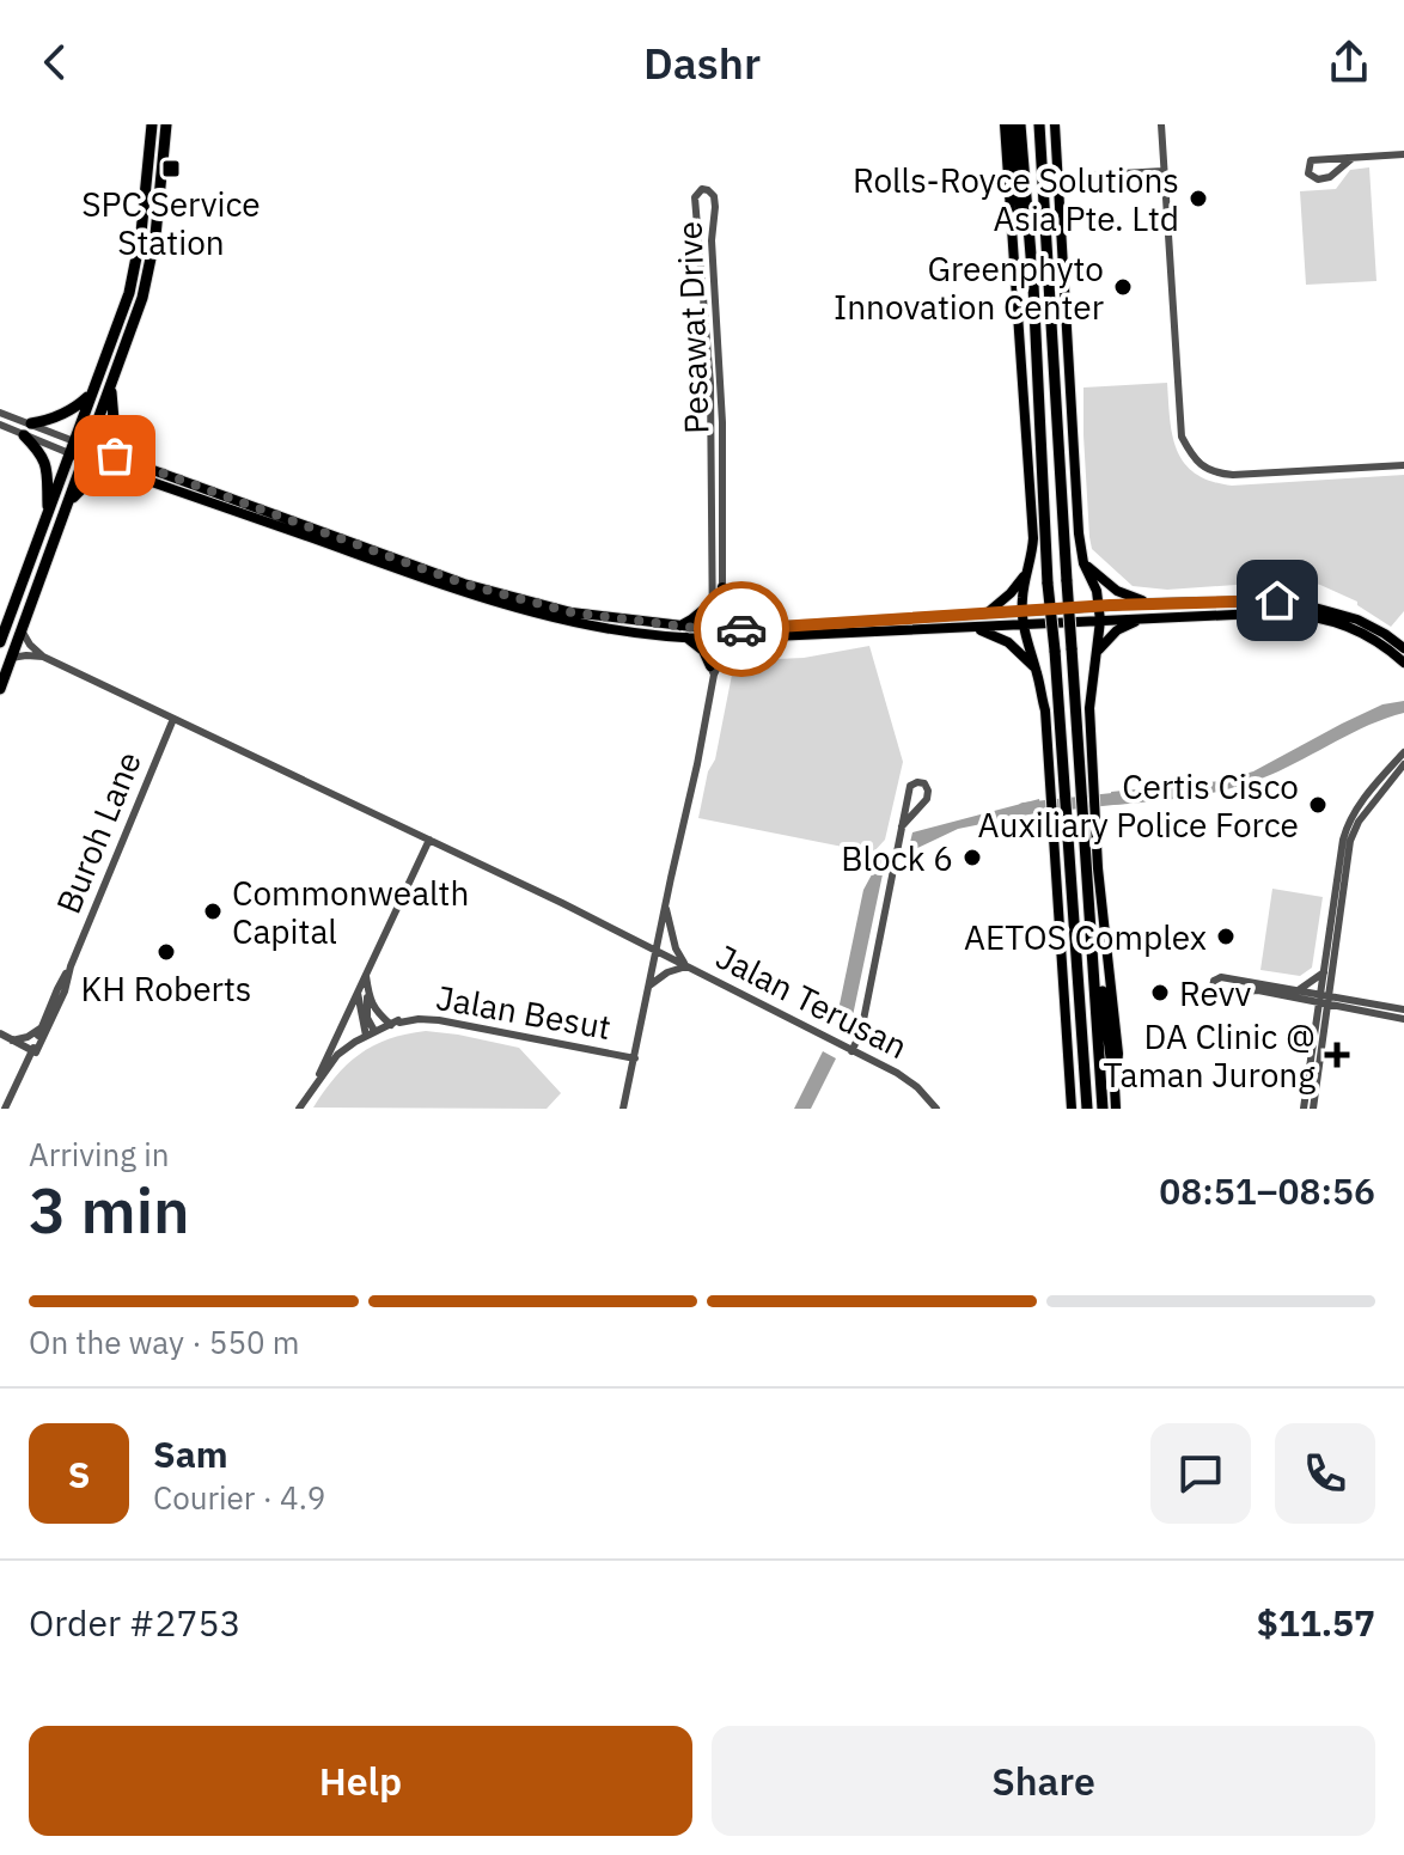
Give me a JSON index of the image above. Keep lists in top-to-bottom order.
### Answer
{
  "streets": {
    "street": [
      "Pesawat Drive",
      "Buroh Lane",
      "Jalan Terusan",
      "Jalan Besut"
    ]
  },
  "crossings": [
    ["Buroh Lane", "Jalan Terusan"],
    ["Jalan Terusan", "Jalan Besut"]
  ],
  "places": {
    "transit": ["SPC Service Station"],
    "other": [
      "Rolls-Royce Solutions Asia Pte. Ltd",
      "Greenphyto Innovation Center",
      "Certis Cisco Auxiliary Police Force",
      "Block 6",
      "Commonwealth Capital",
      "AETOS Complex",
      "KH Roberts",
      "Revv"
    ],
    "health": ["DA Clinic @ Taman Jurong"]
  },
  "page": {
    "header": "Dashr",
    "heading": ["3 min", "Arriving in", "08:51–08:56"],
    "panel": [
      "Sam",
      "Courier · 4.9",
      "Order #2753",
      "$11.57"
    ],
    "bar": "On the way · 550 m",
    "round": "S",
    "buttons": ["Help", "Share"]
  }
}
